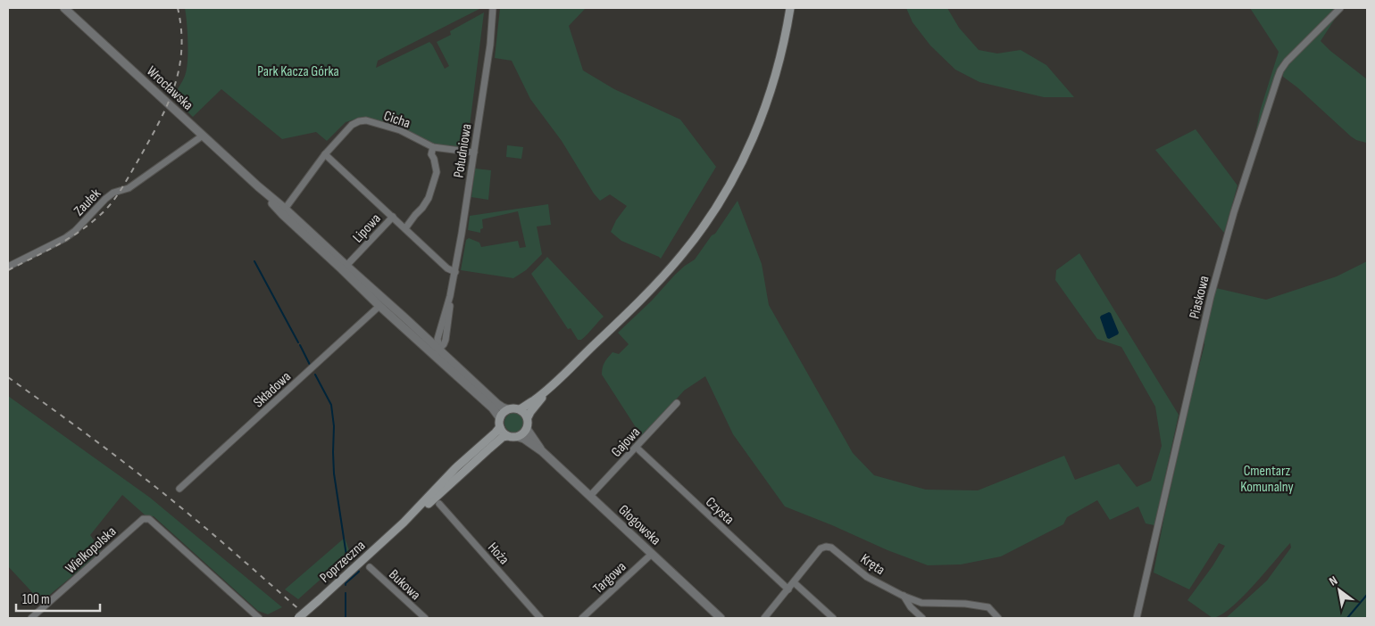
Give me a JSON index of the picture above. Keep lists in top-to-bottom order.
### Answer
{
  "streets": {
    "main road": ["Poprzeczna"],
    "street": [
      "Wrocławska",
      "Cicha",
      "Południowa",
      "Zaułek",
      "Lipowa",
      "Piaskowa",
      "Składowa",
      "Gajowa",
      "Czysta",
      "Głogowska",
      "Wielkopolska",
      "Hoża",
      "Kręta",
      "Targowa",
      "Bukowa"
    ]
  },
  "crossings": [
    ["Wrocławska", "Cicha"],
    ["Wrocławska", "Południowa"],
    ["Wrocławska", "Zaułek"],
    ["Wrocławska", "Lipowa"],
    ["Wrocławska", "Składowa"],
    ["Cicha", "Południowa"],
    ["Południowa", "Lipowa"],
    ["Gajowa", "Czysta"],
    ["Gajowa", "Głogowska"],
    ["Czysta", "Kręta"],
    ["Głogowska", "Poprzeczna"],
    ["Głogowska", "Targowa"]
  ],
  "parks": ["Park Kacza Górka", "Cmentarz Komunalny"],
  "scale_bar": "100 m",
  "north": "top left"
}
